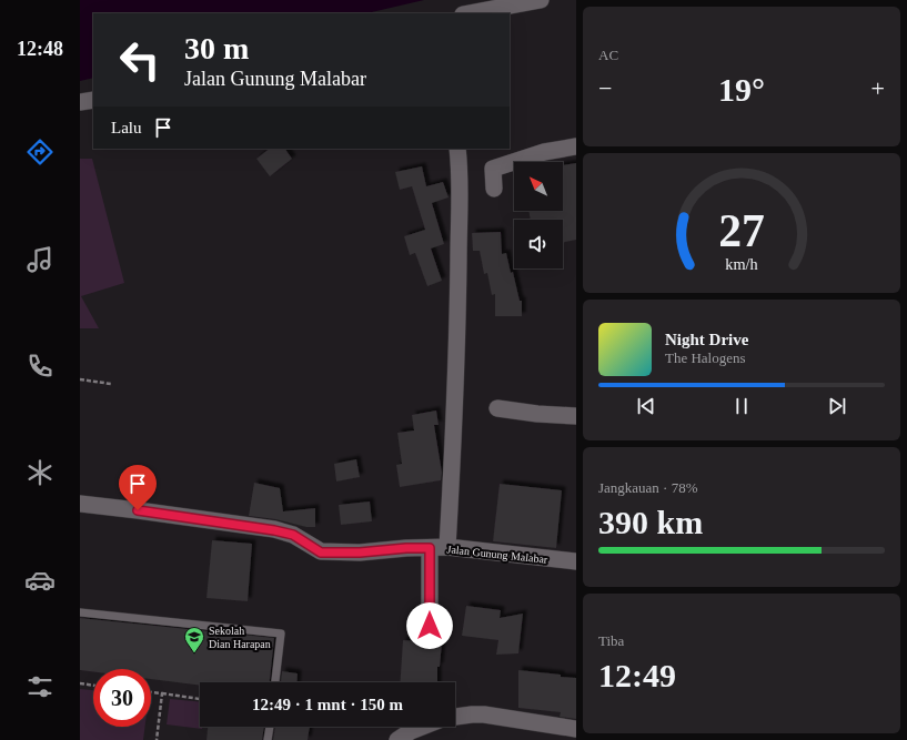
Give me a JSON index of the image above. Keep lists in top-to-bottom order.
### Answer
{
  "streets": {
    "street": ["Jalan Gunung Malabar"]
  },
  "places": {
    "school or university": ["Sekolah Dian Harapan"]
  },
  "north": "top left",
  "page": {
    "tabs": "12:48",
    "tile": [
      "AC",
      ["Jangkauan · 78%", "390 km"],
      ["Tiba", "12:49"]
    ],
    "turn": ["30 m", "Jalan Gunung Malabar"],
    "heat": ["−", "19°", "+"],
    "then": "Lalu",
    "song": ["Night Drive", "The Halogens"],
    "limit": "30",
    "trip": "12:49 · 1 mnt · 150 m",
    "gauge": ["27", "km/h"]
  }
}
